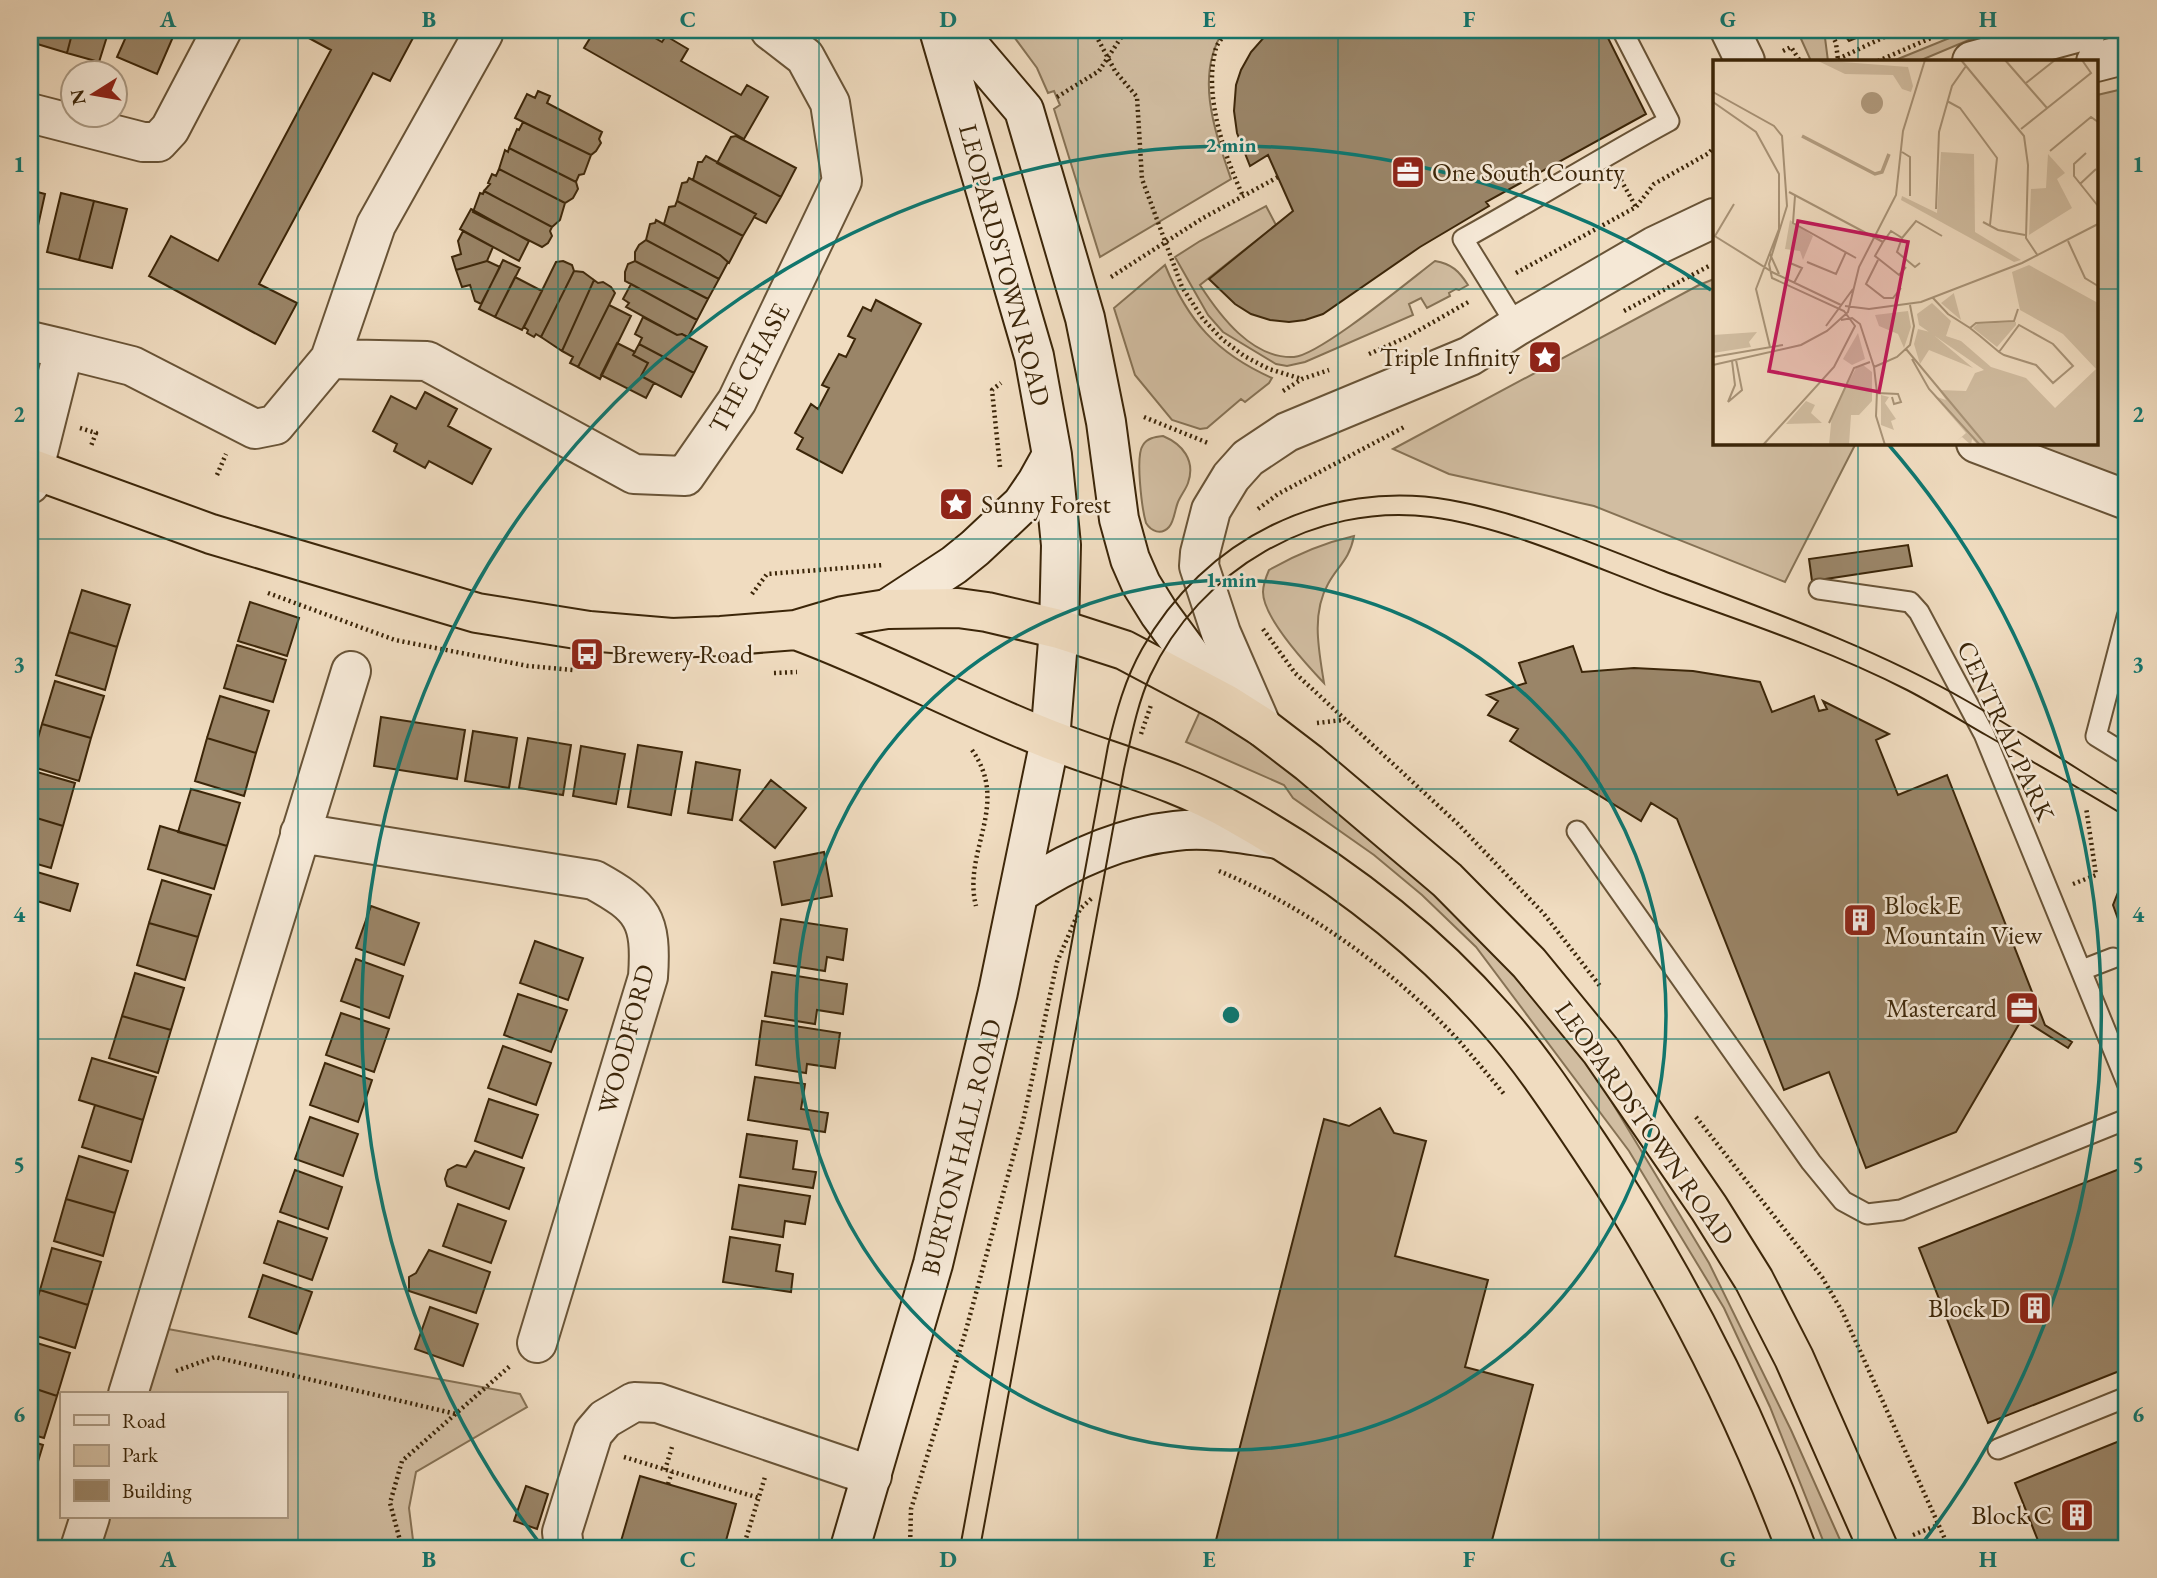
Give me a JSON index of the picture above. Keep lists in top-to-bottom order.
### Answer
{
  "streets": {
    "highway": ["LEOPARDSTOWN ROAD"],
    "street": ["THE CHASE", "WOODFORD", "BURTON HALL ROAD"],
    "lane": ["CENTRAL PARK"]
  },
  "crossings": [
    ["LEOPARDSTOWN ROAD", "BURTON HALL ROAD"]
  ],
  "places": {
    "office": ["One South County", "Mastercard"],
    "place": ["Triple Infinity", "Sunny Forest"],
    "bus stop": ["Brewery Road"],
    "building": ["Block E Mountain View", "Block D", "Block C"]
  },
  "legend": ["Road", "Park", "Building"],
  "north": "left",
  "grid": {
    "columns": [
      "A",
      "B",
      "C",
      "D",
      "E",
      "F",
      "G",
      "H"
    ],
    "rows": [
      "1",
      "2",
      "3",
      "4",
      "5",
      "6"
    ]
  },
  "rings": ["2 min", "1 min"]
}
